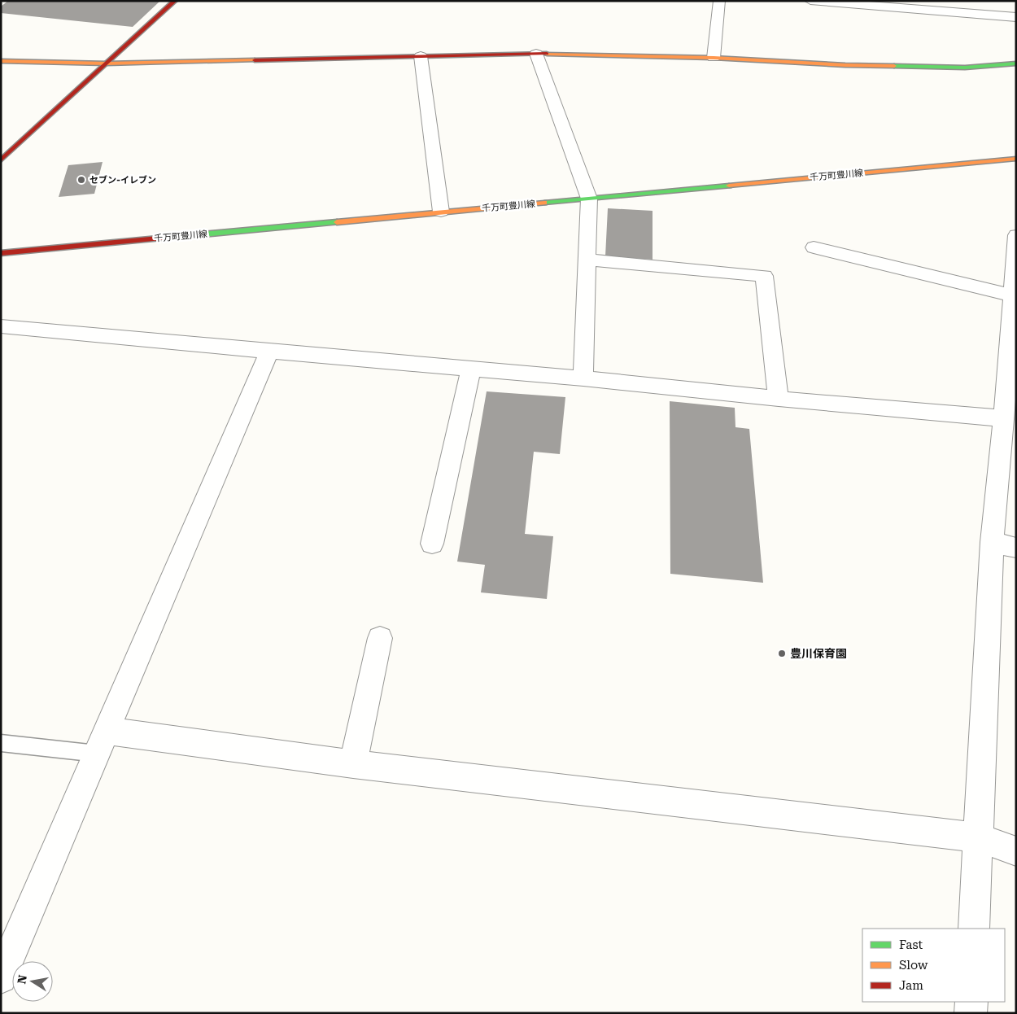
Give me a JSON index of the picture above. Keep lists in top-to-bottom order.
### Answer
{
  "streets": {
    "street": ["千万町豊川線"]
  },
  "places": ["セブン-イレブン", "豊川保育園"],
  "legend": ["Fast", "Slow", "Jam"],
  "north": "left"
}
